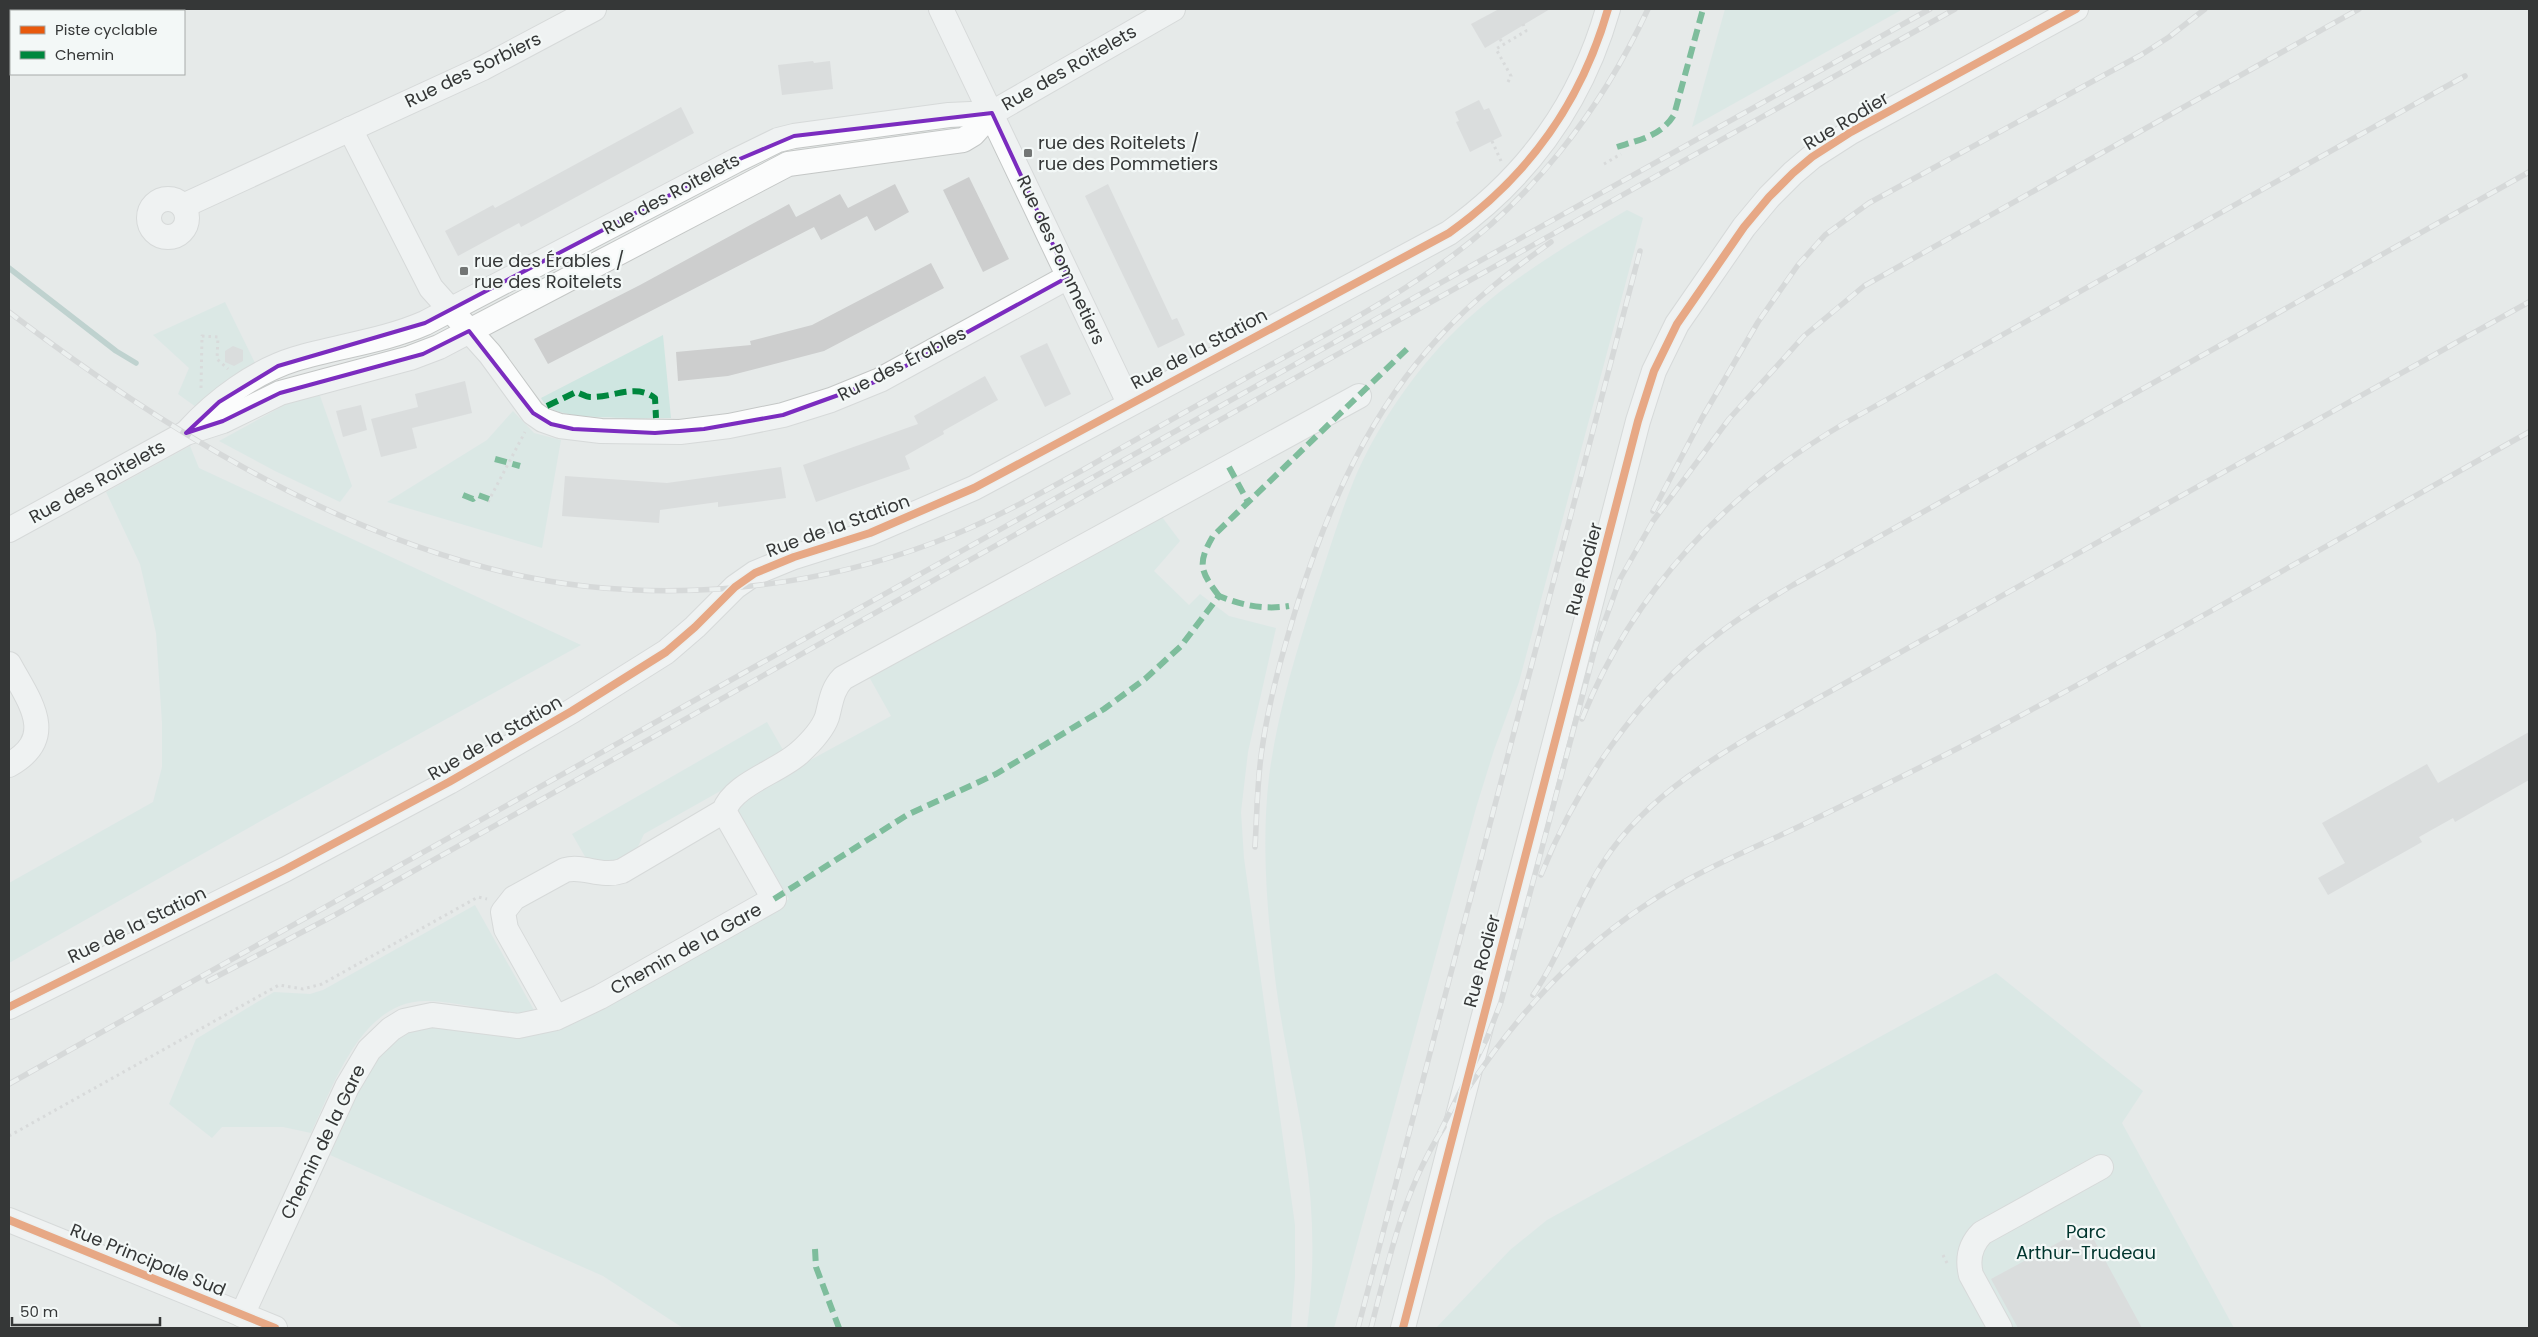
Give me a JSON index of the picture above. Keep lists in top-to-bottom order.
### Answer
{
  "streets": {
    "street": [
      "Rue des Roitelets",
      "Rue des Sorbiers",
      "Rue Rodier",
      "Rue des Pommetiers",
      "Rue de la Station",
      "Rue des Érables",
      "Chemin de la Gare",
      "Rue Principale Sud"
    ]
  },
  "crossings": [
    ["Rue des Roitelets", "Rue des Pommetiers"],
    ["Rue des Roitelets", "Rue des Érables"],
    ["Rue des Pommetiers", "Rue de la Station"],
    ["Rue des Pommetiers", "Rue des Érables"],
    ["Chemin de la Gare", "Rue Principale Sud"]
  ],
  "parks": ["Parc Arthur-Trudeau"],
  "places": {
    "transit": ["rue des Roitelets / rue des Pommetiers", "rue des Érables / rue des Roitelets"]
  },
  "legend": ["Piste cyclable", "Chemin"],
  "scale_bar": "50 m"
}
